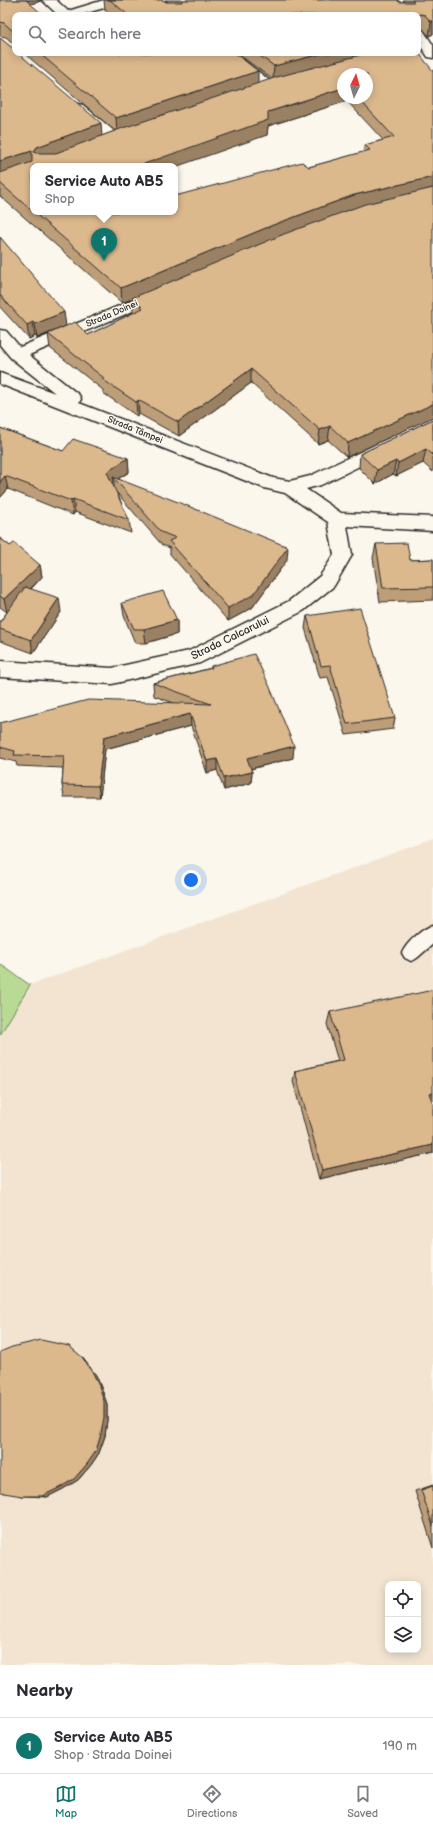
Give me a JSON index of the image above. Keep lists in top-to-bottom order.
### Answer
{
  "streets": {
    "street": ["Strada Doinei", "Strada Tâmpei", "Strada Calcarului"]
  },
  "north": "top",
  "page": {
    "search": "Search here",
    "popup": ["Service Auto AB5", "Shop"],
    "pins": "1",
    "heading": "Nearby",
    "list": [
      {
        "mark": "1",
        "name": "Service Auto AB5",
        "note": "Shop · Strada Doinei",
        "value": "190 m"
      }
    ],
    "nav": ["Map", "Directions", "Saved"]
  }
}
